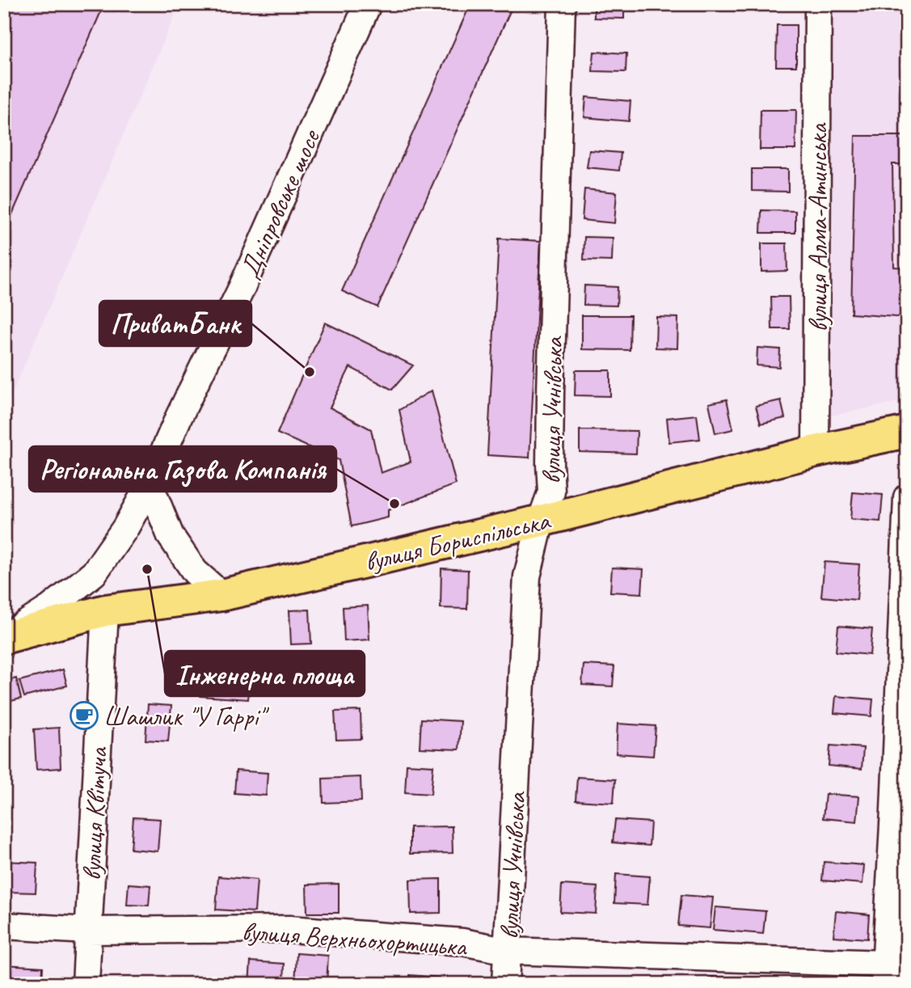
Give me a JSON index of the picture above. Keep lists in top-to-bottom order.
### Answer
{
  "streets": {
    "main road": ["вулиця Бориспільська"],
    "street": [
      "Дніпровське шосе",
      "вулиця Алма-Атинська",
      "вулиця Учнівська",
      "вулиця Квітуча",
      "вулиця Верхньохортицька"
    ]
  },
  "crossings": [
    ["Дніпровське шосе", "вулиця Бориспільська"],
    ["вулиця Алма-Атинська", "вулиця Бориспільська"],
    ["вулиця Учнівська", "вулиця Бориспільська"],
    ["вулиця Учнівська", "вулиця Верхньохортицька"],
    ["вулиця Бориспільська", "вулиця Квітуча"],
    ["вулиця Квітуча", "вулиця Верхньохортицька"]
  ],
  "places": {
    "other": ["ПриватБанк", "Регіональна Газова Компанія", "Інженерна площа"],
    "cafe": ["Шашлик \"У Гаррі\""]
  }
}
